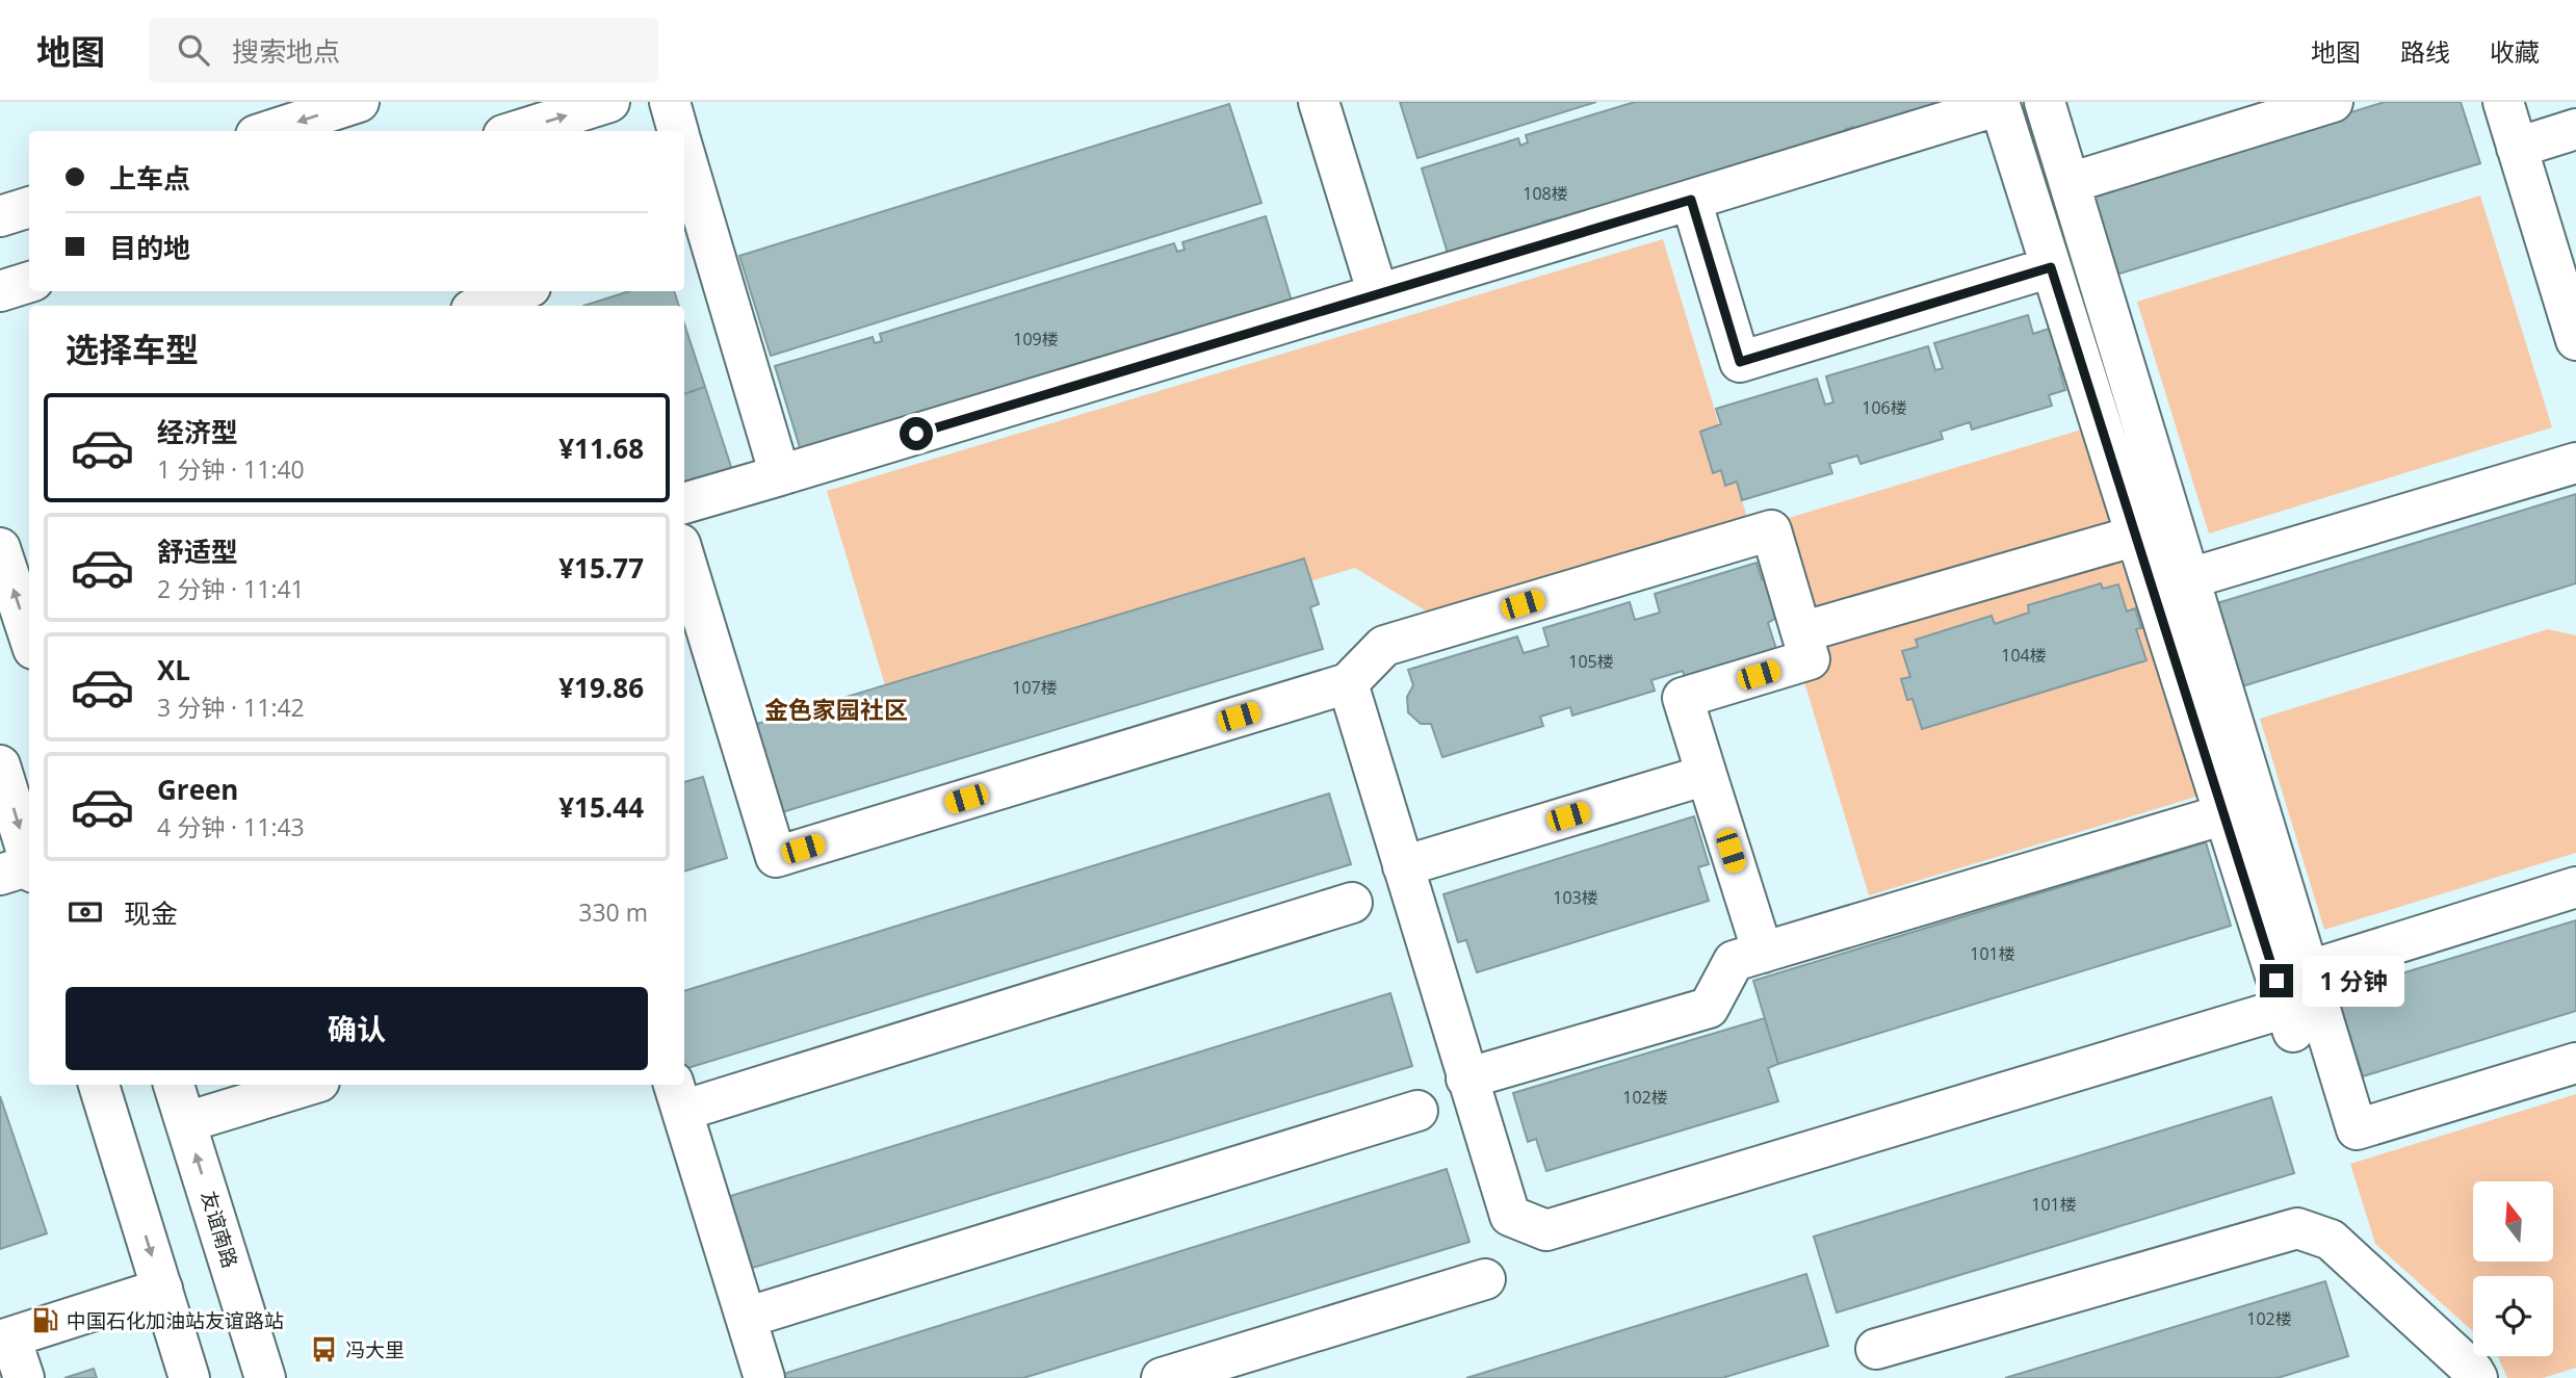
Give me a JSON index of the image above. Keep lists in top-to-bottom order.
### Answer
{
  "streets": {
    "street": ["友谊南路"]
  },
  "districts": ["金色家园社区"],
  "places": {
    "fuel station": ["中国石化加油站友谊路站"],
    "bus stop": ["冯大里"]
  },
  "house_numbers": [
    "108楼",
    "109楼",
    "106楼",
    "104楼",
    "105楼",
    "107楼",
    "103楼",
    "101楼",
    "102楼",
    "101楼",
    "102楼"
  ],
  "north": "top",
  "page": {
    "header": "地图",
    "search": "搜索地点",
    "nav": ["地图", "路线", "收藏"],
    "banner": ["上车点", "目的地"],
    "heading": "选择车型",
    "list": [
      {
        "name": "经济型",
        "note": "1 分钟 · 11:40",
        "value": "¥11.68"
      },
      {
        "name": "舒适型",
        "note": "2 分钟 · 11:41",
        "value": "¥15.77"
      },
      {
        "name": "XL",
        "note": "3 分钟 · 11:42",
        "value": "¥19.86"
      },
      {
        "name": "Green",
        "note": "4 分钟 · 11:43",
        "value": "¥15.44"
      }
    ],
    "pay": ["现金", "330 m"],
    "bubble": "1 分钟",
    "buttons": "确认"
  }
}
